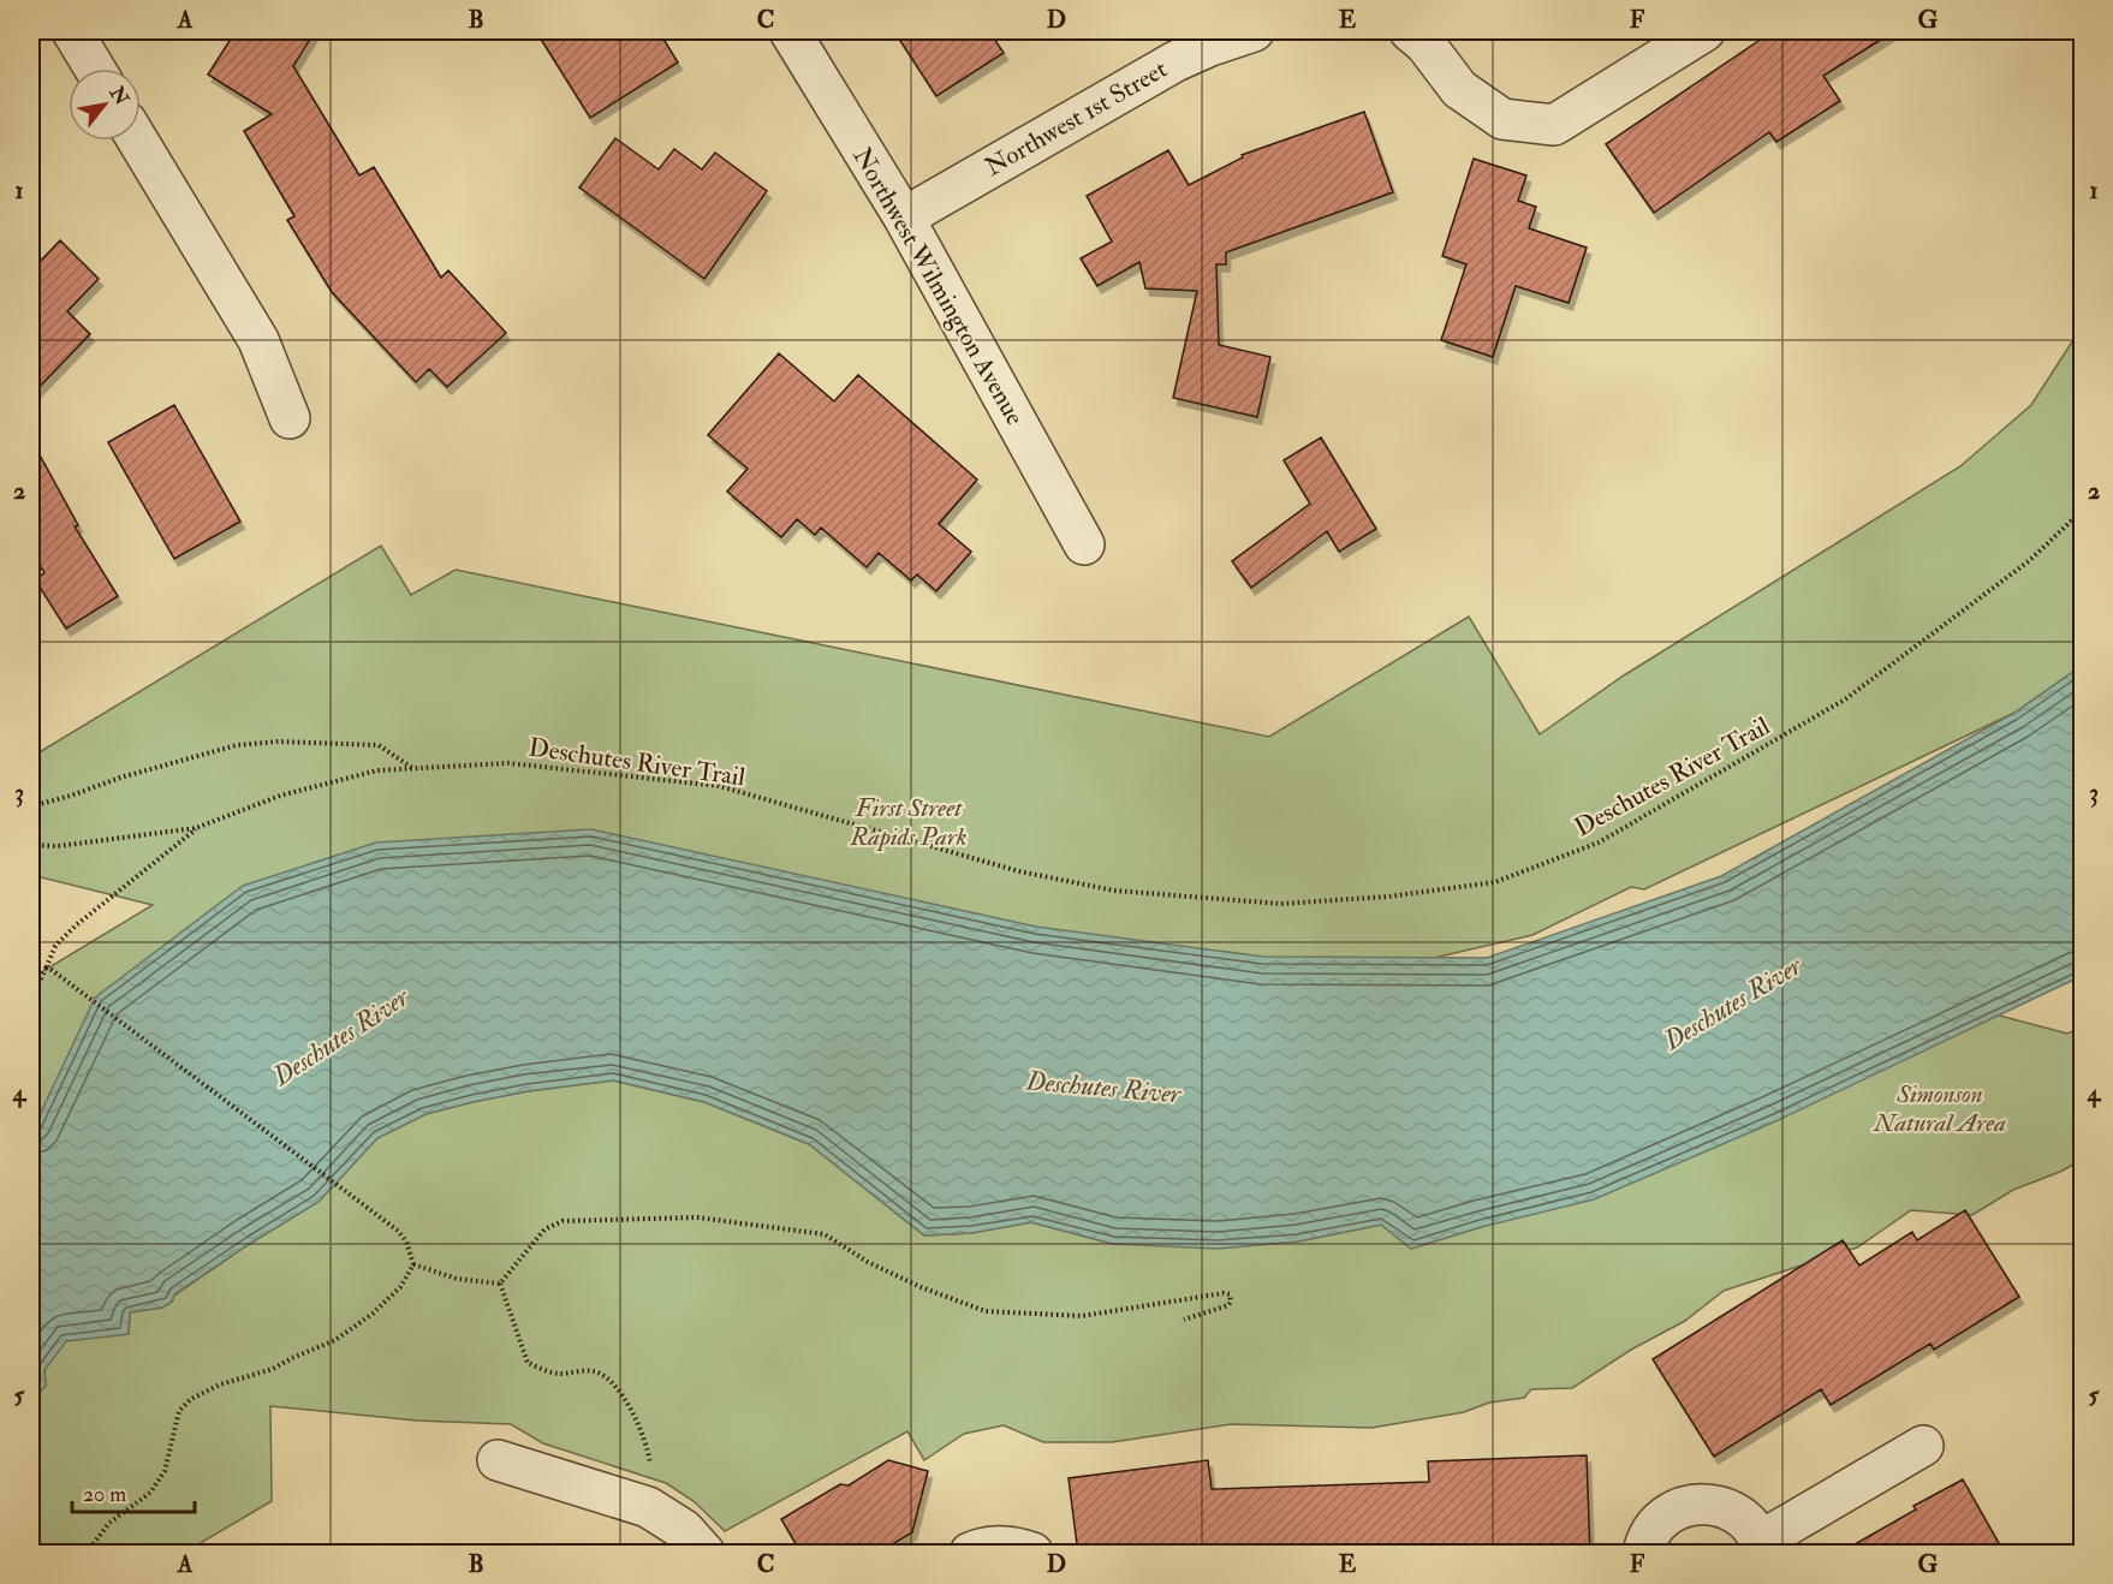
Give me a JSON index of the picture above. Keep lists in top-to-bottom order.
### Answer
{
  "streets": {
    "street": ["Northwest 1st Street", "Northwest Wilmington Avenue"],
    "path": ["Deschutes River Trail"]
  },
  "crossings": [
    ["Northwest 1st Street", "Northwest Wilmington Avenue"]
  ],
  "water": ["Deschutes River"],
  "parks": ["First Street Rapids Park", "Simonson Natural Area"],
  "scale_bar": "20 m",
  "north": "top right",
  "grid": {
    "columns": [
      "A",
      "B",
      "C",
      "D",
      "E",
      "F",
      "G"
    ],
    "rows": [
      "1",
      "2",
      "3",
      "4",
      "5"
    ]
  }
}
